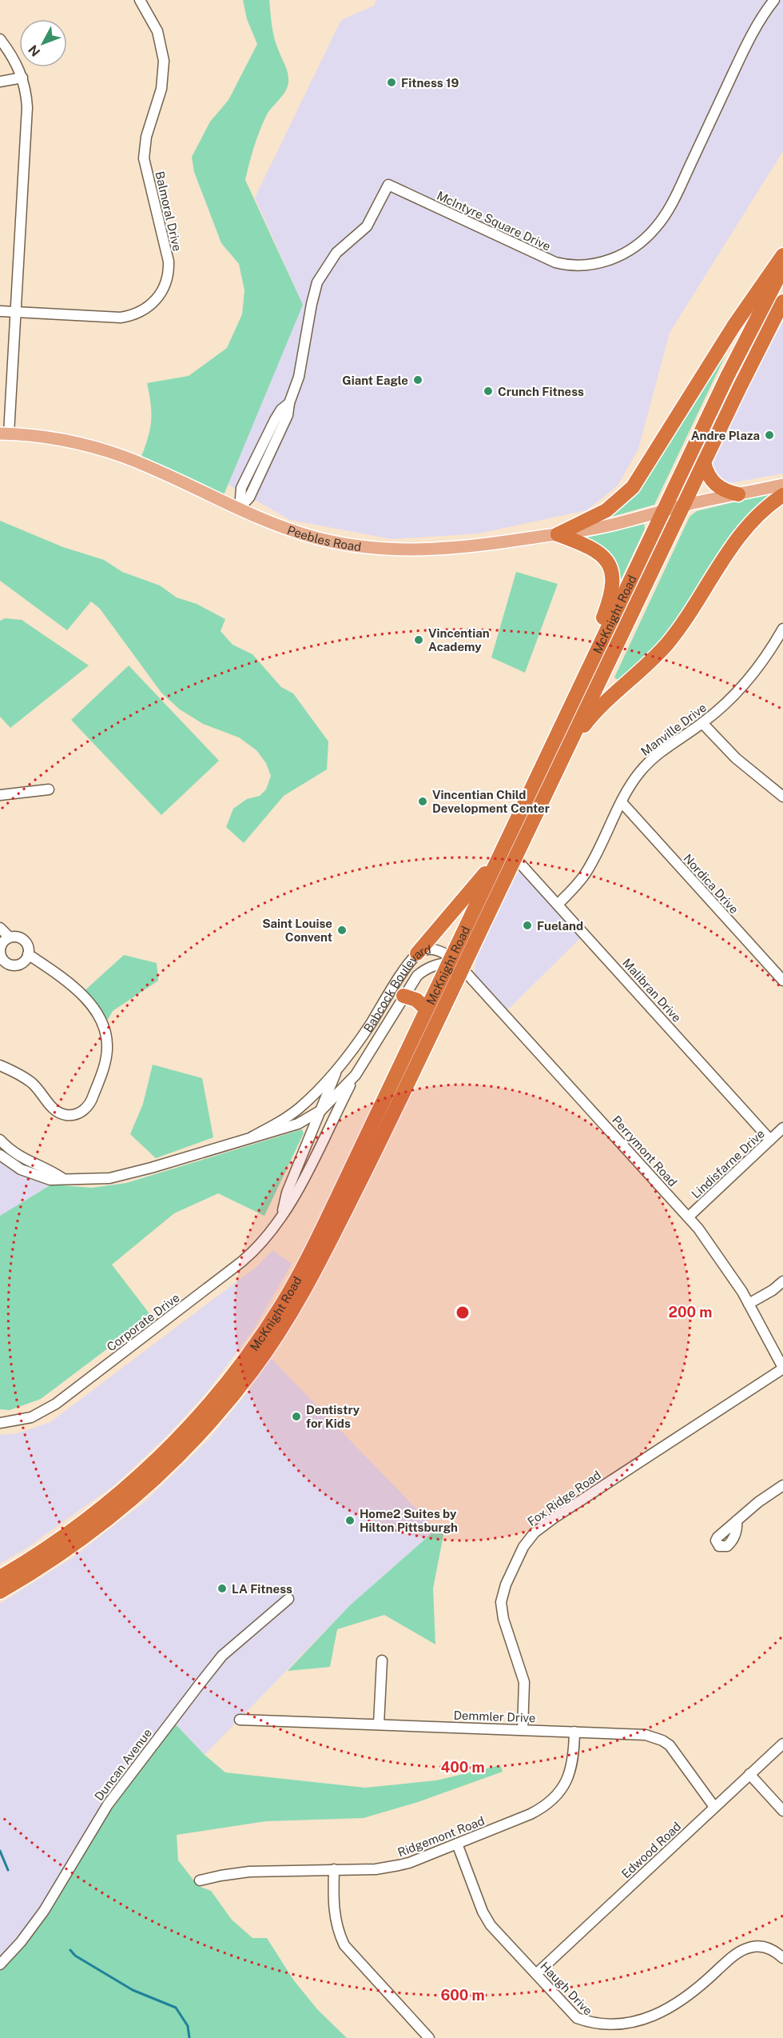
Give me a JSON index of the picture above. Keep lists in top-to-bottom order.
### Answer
{
  "streets": {
    "highway": ["McKnight Road"],
    "main road": ["Peebles Road"],
    "street": [
      "Balmoral Drive",
      "McIntyre Square Drive",
      "Manville Drive",
      "Nordica Drive",
      "Malibran Drive",
      "Babcock Boulevard",
      "Perrymont Road",
      "Lindisfarne Drive",
      "Corporate Drive",
      "Fox Ridge Road",
      "Demmler Drive",
      "Duncan Avenue",
      "Ridgemont Road",
      "Edwood Road",
      "Haugh Drive"
    ]
  },
  "crossings": [
    ["McIntyre Square Drive", "Peebles Road"],
    ["Peebles Road", "McKnight Road"],
    ["McKnight Road", "Malibran Drive"],
    ["McKnight Road", "Babcock Boulevard"],
    ["McKnight Road", "Perrymont Road"],
    ["Manville Drive", "Nordica Drive"],
    ["Manville Drive", "Malibran Drive"],
    ["Malibran Drive", "Lindisfarne Drive"],
    ["Babcock Boulevard", "Perrymont Road"],
    ["Babcock Boulevard", "Corporate Drive"],
    ["Perrymont Road", "Lindisfarne Drive"],
    ["Perrymont Road", "Fox Ridge Road"],
    ["Fox Ridge Road", "Demmler Drive"],
    ["Demmler Drive", "Ridgemont Road"],
    ["Demmler Drive", "Edwood Road"],
    ["Ridgemont Road", "Haugh Drive"],
    ["Edwood Road", "Haugh Drive"]
  ],
  "places": [
    "Fitness 19",
    "Giant Eagle",
    "Crunch Fitness",
    "Andre Plaza",
    "Vincentian Academy",
    "Vincentian Child Development Center",
    "Fueland",
    "Saint Louise Convent",
    "Dentistry for Kids",
    "Home2 Suites by Hilton Pittsburgh",
    "LA Fitness"
  ],
  "north": "bottom left",
  "rings": ["200 m", "400 m", "600 m"]
}
